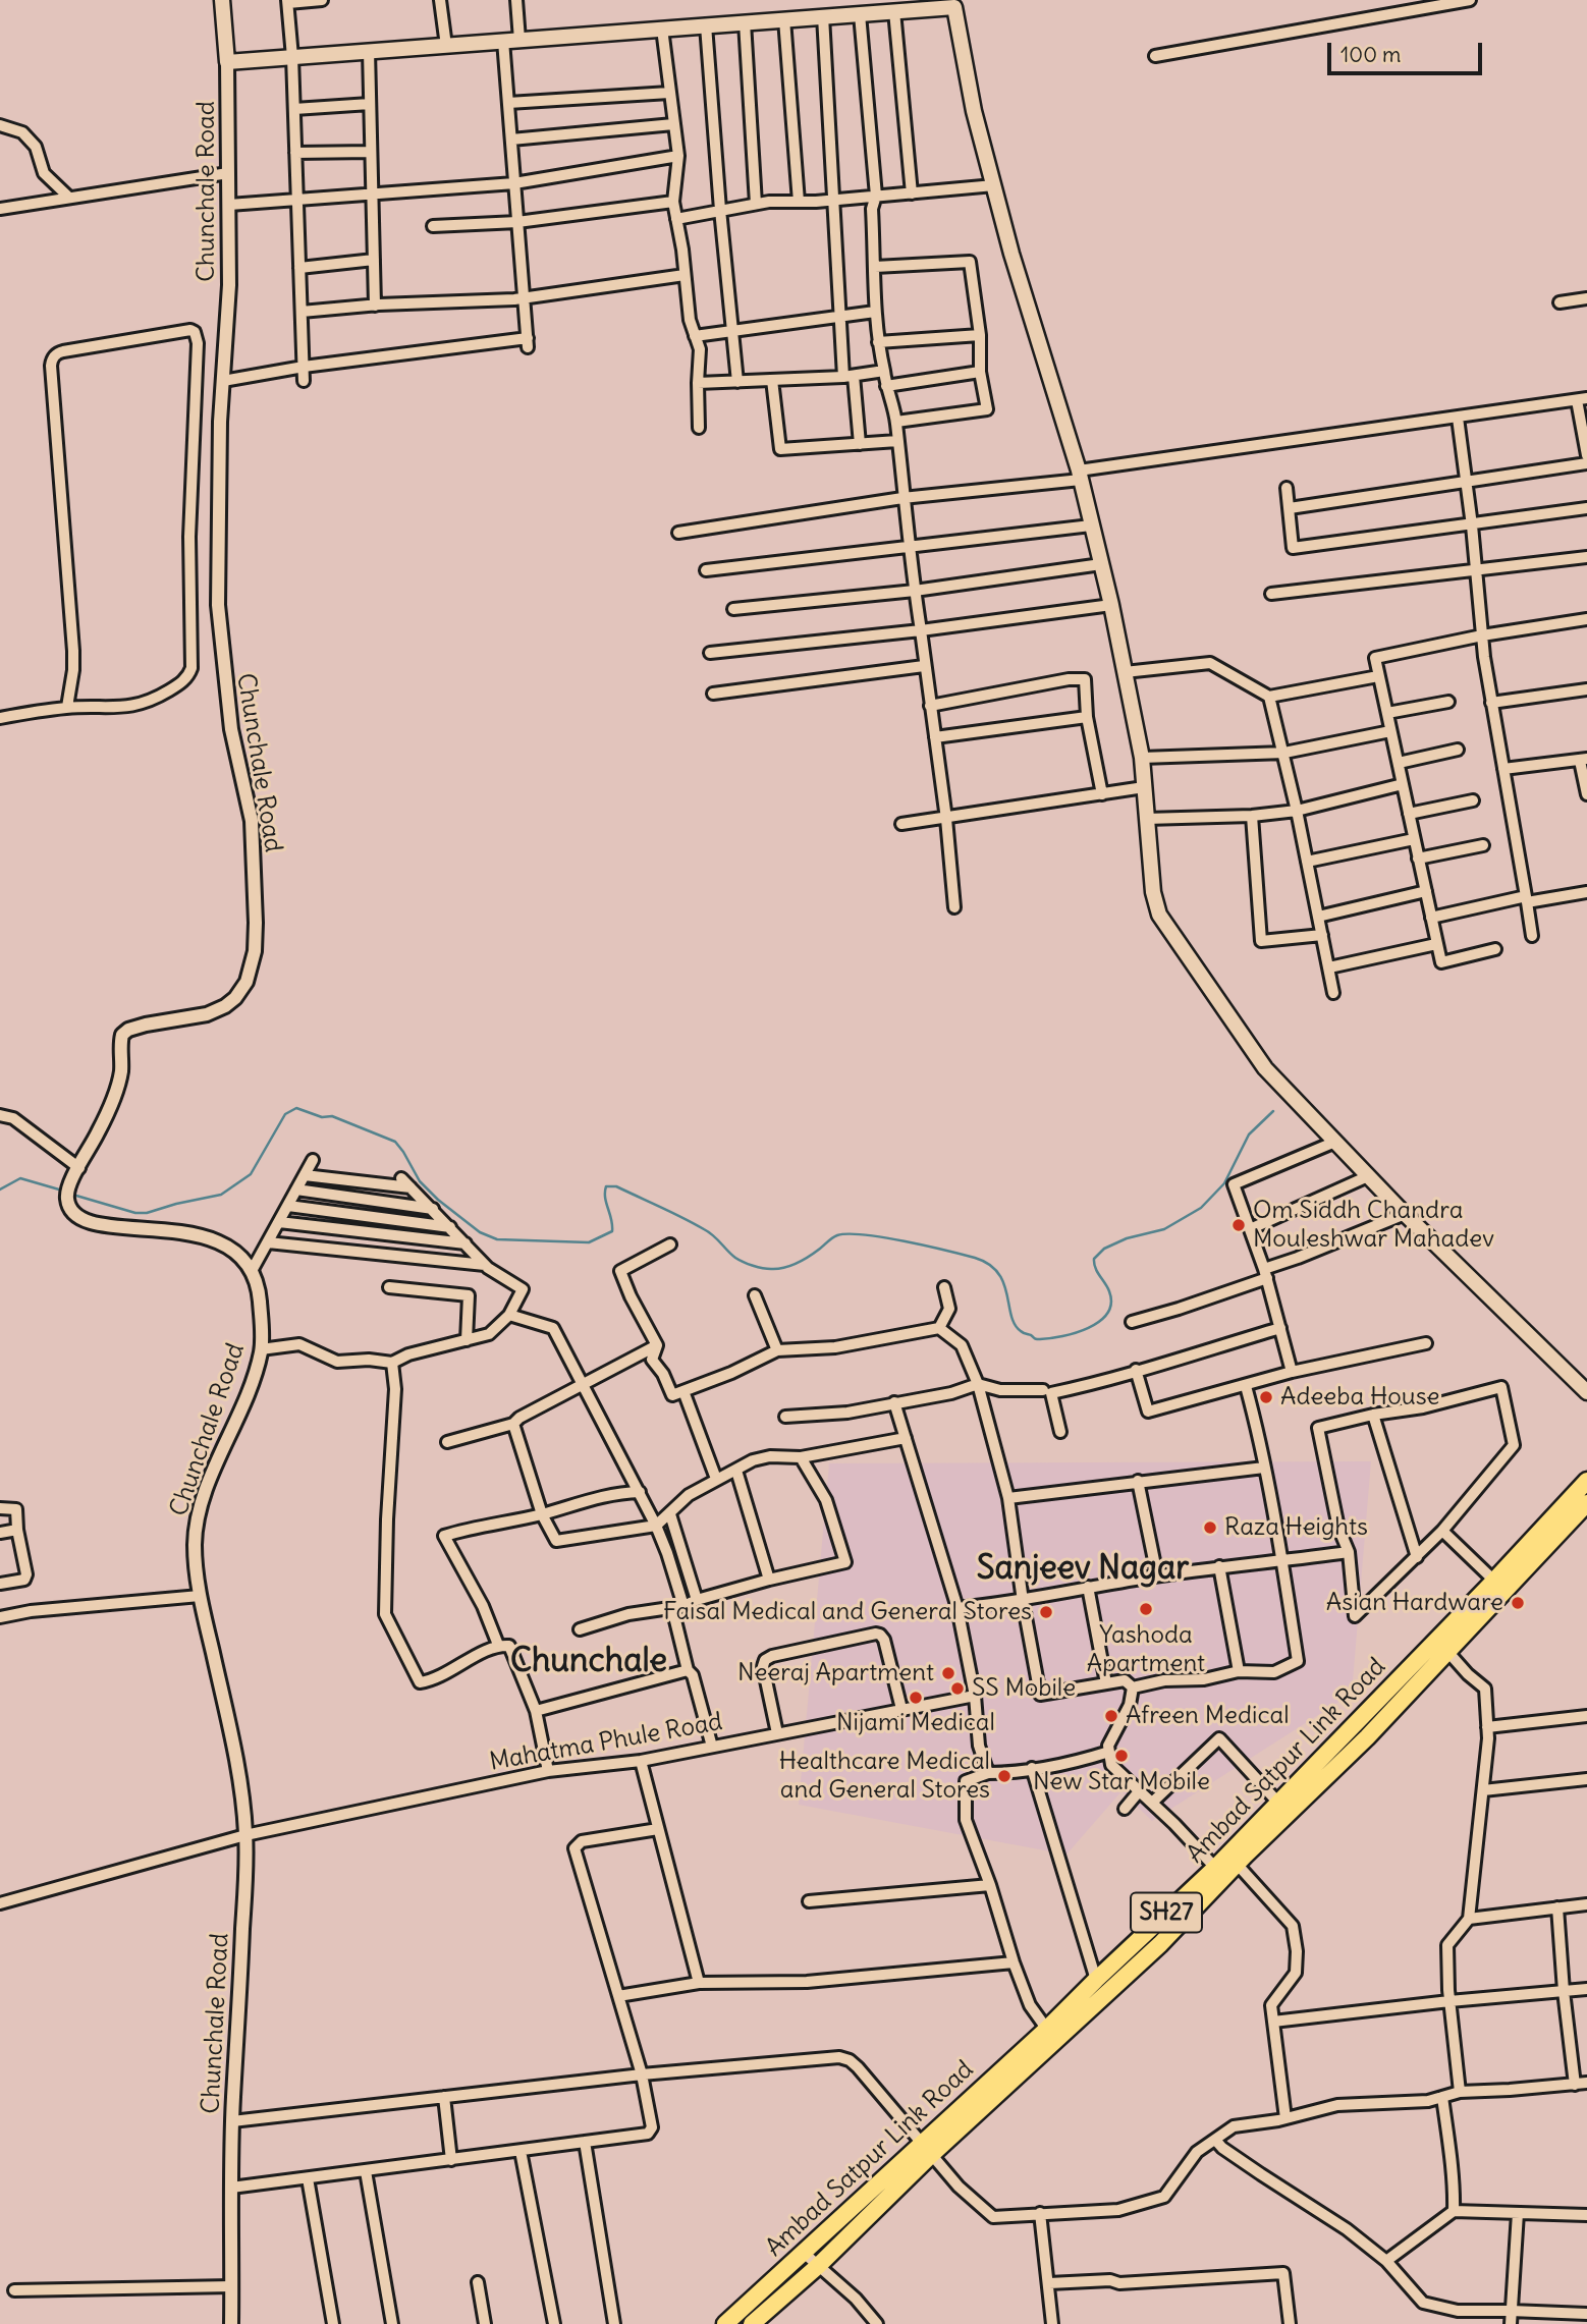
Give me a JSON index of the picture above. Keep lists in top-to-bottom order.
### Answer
{
  "streets": {
    "main road": ["Ambad Satpur Link Road", "SH27"],
    "street": ["Chunchale Road", "Mahatma Phule Road"]
  },
  "crossings": [
    ["Chunchale Road", "Mahatma Phule Road"]
  ],
  "districts": ["Sanjeev Nagar", "Chunchale"],
  "places": [
    "Om Siddh Chandra Mouleshwar Mahadev",
    "Adeeba House",
    "Raza Heights",
    "Asian Hardware",
    "Yashoda Apartment",
    "Faisal Medical and General Stores",
    "Neeraj Apartment",
    "SS Mobile",
    "Nijami Medical",
    "Afreen Medical",
    "New Star Mobile",
    "Healthcare Medical and General Stores"
  ],
  "scale_bar": "100 m"
}
